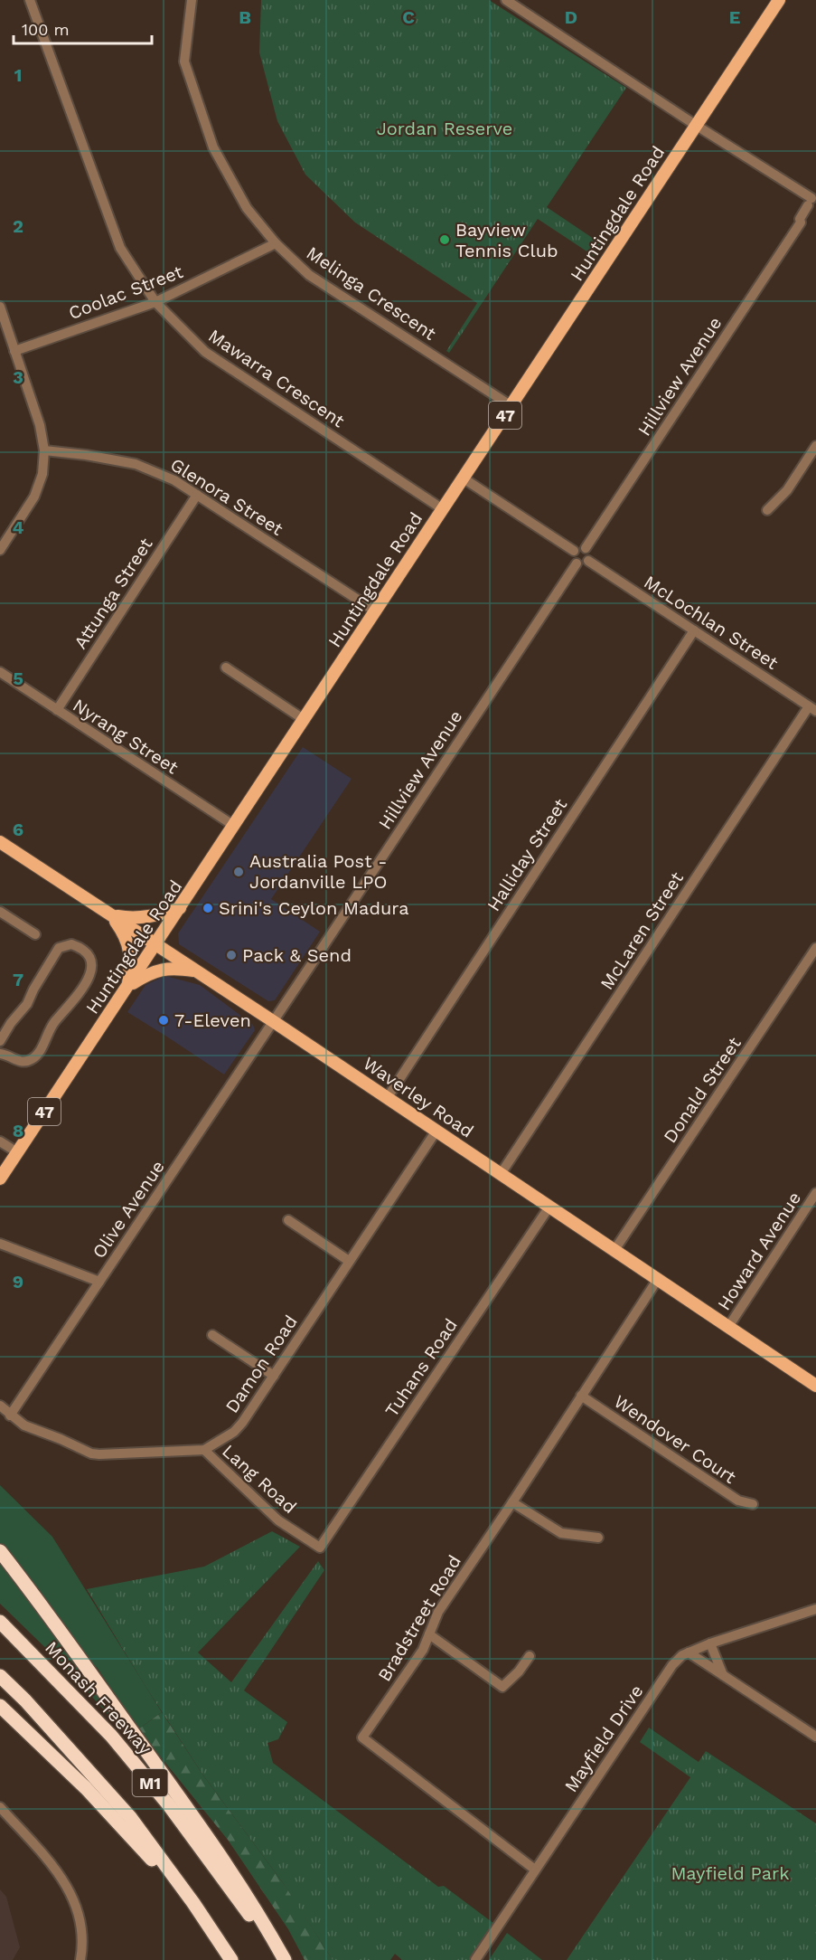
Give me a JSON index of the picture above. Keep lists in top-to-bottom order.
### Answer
{
  "streets": {
    "highway": ["Monash Freeway", "M1"],
    "main road": ["Huntingdale Road", "47", "Waverley Road"],
    "street": [
      "Coolac Street",
      "Melinga Crescent",
      "Hillview Avenue",
      "Mawarra Crescent",
      "Glenora Street",
      "Attunga Street",
      "McLochlan Street",
      "Nyrang Street",
      "Halliday Street",
      "McLaren Street",
      "Donald Street",
      "Olive Avenue",
      "Howard Avenue",
      "Damon Road",
      "Tuhans Road",
      "Wendover Court",
      "Lang Road",
      "Bradstreet Road",
      "Mayfield Drive"
    ]
  },
  "crossings": [
    ["Huntingdale Road", "Melinga Crescent"],
    ["Huntingdale Road", "Mawarra Crescent"],
    ["Huntingdale Road", "Glenora Street"],
    ["Huntingdale Road", "Nyrang Street"],
    ["Huntingdale Road", "Waverley Road"],
    ["Coolac Street", "Melinga Crescent"],
    ["Coolac Street", "Mawarra Crescent"],
    ["Hillview Avenue", "McLochlan Street"],
    ["Hillview Avenue", "Waverley Road"],
    ["Hillview Avenue", "Olive Avenue"],
    ["Glenora Street", "Attunga Street"],
    ["Attunga Street", "Nyrang Street"],
    ["McLochlan Street", "Halliday Street"],
    ["McLochlan Street", "McLaren Street"],
    ["Halliday Street", "Waverley Road"],
    ["McLaren Street", "Waverley Road"],
    ["Donald Street", "Waverley Road"],
    ["Waverley Road", "Olive Avenue"],
    ["Waverley Road", "Howard Avenue"],
    ["Waverley Road", "Damon Road"],
    ["Waverley Road", "Tuhans Road"],
    ["Waverley Road", "Bradstreet Road"],
    ["Olive Avenue", "Damon Road"],
    ["Damon Road", "Lang Road"],
    ["Tuhans Road", "Lang Road"],
    ["Wendover Court", "Bradstreet Road"],
    ["Bradstreet Road", "Mayfield Drive"]
  ],
  "parks": ["Jordan Reserve", "Mayfield Park"],
  "places": [
    "Bayview Tennis Club",
    "Australia Post - Jordanville LPO",
    "Srini's Ceylon Madura",
    "Pack & Send",
    "7-Eleven"
  ],
  "scale_bar": "100 m",
  "grid": {
    "columns": [
      "B",
      "C",
      "D",
      "E"
    ],
    "rows": [
      "1",
      "2",
      "3",
      "4",
      "5",
      "6",
      "7",
      "8",
      "9"
    ]
  }
}
